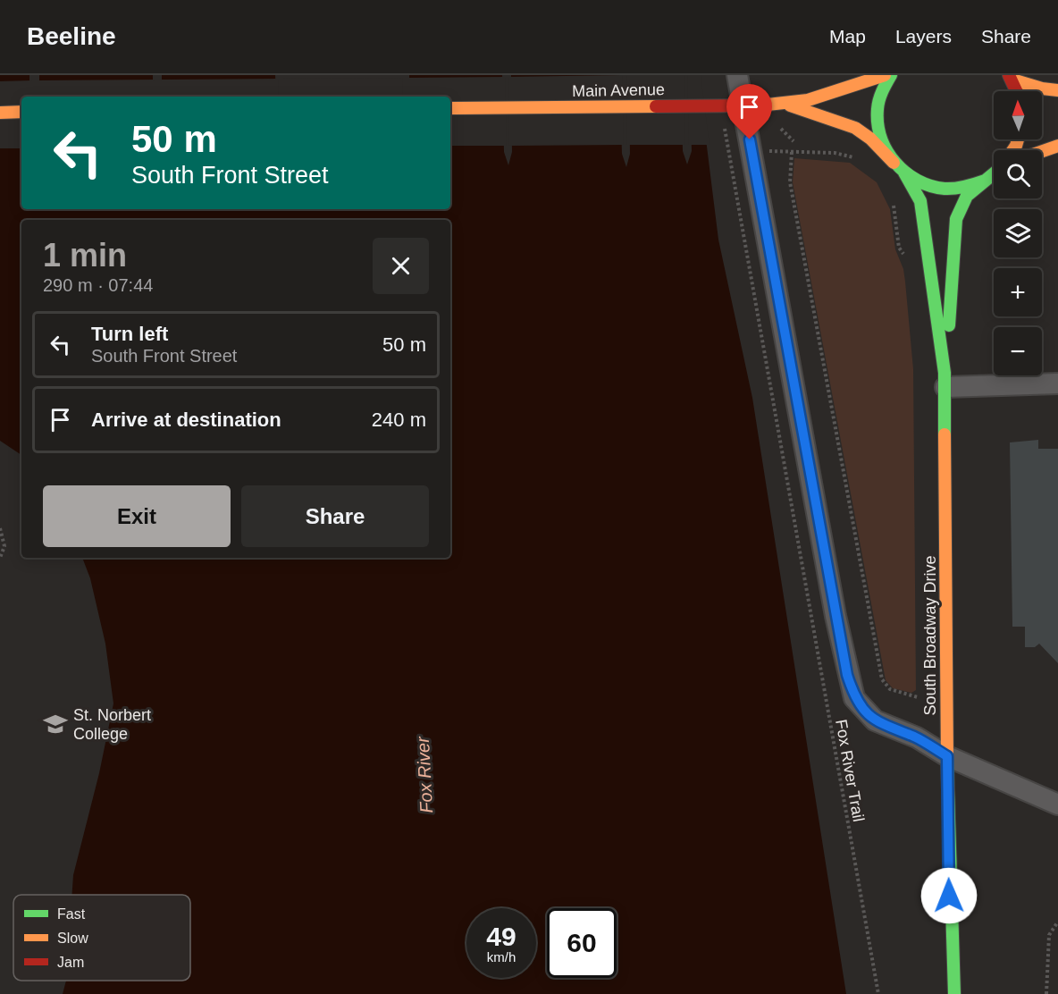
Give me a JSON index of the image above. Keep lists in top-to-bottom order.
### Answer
{
  "streets": {
    "main road": ["Main Avenue", "South Broadway Drive"],
    "path": ["Fox River Trail"]
  },
  "water": ["Fox River"],
  "places": {
    "school or university": ["St. Norbert College"]
  },
  "legend": ["Fast", "Slow", "Jam"],
  "north": "top",
  "page": {
    "header": "Beeline",
    "nav": ["Map", "Layers", "Share"],
    "map_buttons": ["+", "−"],
    "turn": ["50 m", "South Front Street"],
    "heading": ["1 min", "290 m · 07:44"],
    "list": [
      {
        "name": "Turn left",
        "note": "South Front Street",
        "value": "50 m"
      },
      {
        "name": "Arrive at destination",
        "value": "240 m"
      }
    ],
    "buttons": ["Exit", "Share"],
    "speed": "49 km/h",
    "limit": "60"
  }
}
